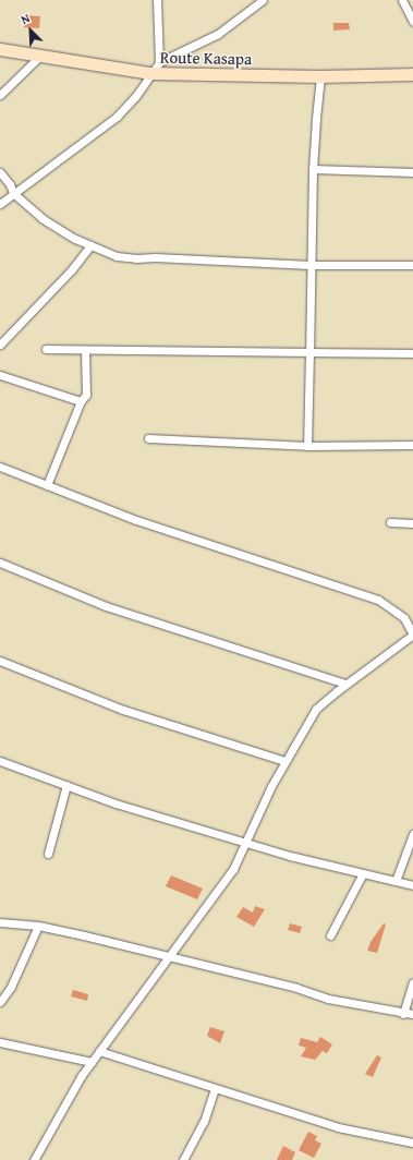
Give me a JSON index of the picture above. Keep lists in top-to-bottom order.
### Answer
{
  "streets": {
    "main road": ["Route Kasapa"]
  },
  "north": "top left"
}
